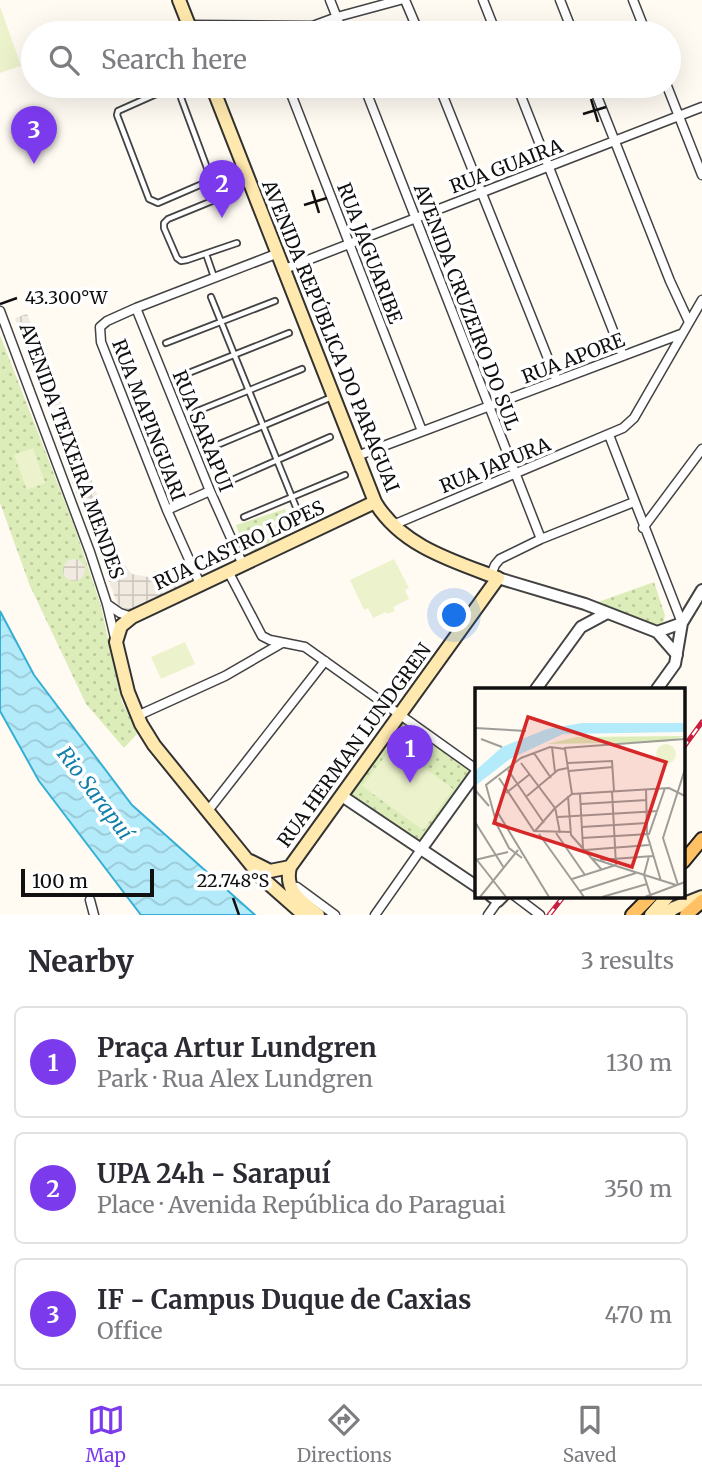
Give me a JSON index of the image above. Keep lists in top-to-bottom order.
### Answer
{
  "streets": {
    "main road": ["AVENIDA REPÚBLICA DO PARAGUAI", "RUA CASTRO LOPES", "RUA HERMAN LUNDGREN"],
    "street": [
      "RUA GUAIRA",
      "RUA JAGUARIBE",
      "AVENIDA CRUZEIRO DO SUL",
      "RUA APORE",
      "RUA MAPINGUARI",
      "RUA SARAPUI",
      "AVENIDA TEIXEIRA MENDES",
      "RUA JAPURA"
    ]
  },
  "crossings": [
    ["RUA GUAIRA", "RUA JAGUARIBE"],
    ["RUA GUAIRA", "AVENIDA CRUZEIRO DO SUL"],
    ["RUA GUAIRA", "AVENIDA REPÚBLICA DO PARAGUAI"],
    ["RUA JAGUARIBE", "RUA APORE"],
    ["AVENIDA CRUZEIRO DO SUL", "RUA APORE"],
    ["AVENIDA CRUZEIRO DO SUL", "RUA JAPURA"],
    ["AVENIDA REPÚBLICA DO PARAGUAI", "RUA APORE"],
    ["AVENIDA REPÚBLICA DO PARAGUAI", "RUA MAPINGUARI"],
    ["AVENIDA REPÚBLICA DO PARAGUAI", "RUA JAPURA"],
    ["AVENIDA REPÚBLICA DO PARAGUAI", "RUA CASTRO LOPES"],
    ["AVENIDA REPÚBLICA DO PARAGUAI", "RUA HERMAN LUNDGREN"],
    ["RUA APORE", "RUA JAPURA"],
    ["RUA MAPINGUARI", "RUA SARAPUI"],
    ["RUA MAPINGUARI", "RUA CASTRO LOPES"],
    ["RUA SARAPUI", "RUA CASTRO LOPES"],
    ["AVENIDA TEIXEIRA MENDES", "RUA CASTRO LOPES"]
  ],
  "water": ["Rio Sarapuí"],
  "scale_bar": "100 m",
  "page": {
    "search": "Search here",
    "pins": ["3", "2", "1"],
    "scale": "100 m",
    "heading": ["Nearby", "3 results"],
    "list": [
      {
        "mark": "1",
        "name": "Praça Artur Lundgren",
        "note": "Park · Rua Alex Lundgren",
        "value": "130 m"
      },
      {
        "mark": "2",
        "name": "UPA 24h - Sarapuí",
        "note": "Place · Avenida República do Paraguai",
        "value": "350 m"
      },
      {
        "mark": "3",
        "name": "IF - Campus Duque de Caxias",
        "note": "Office",
        "value": "470 m"
      }
    ],
    "nav": ["Map", "Directions", "Saved"]
  },
  "coordinates": ["43.300°W", "22.748°S"]
}
